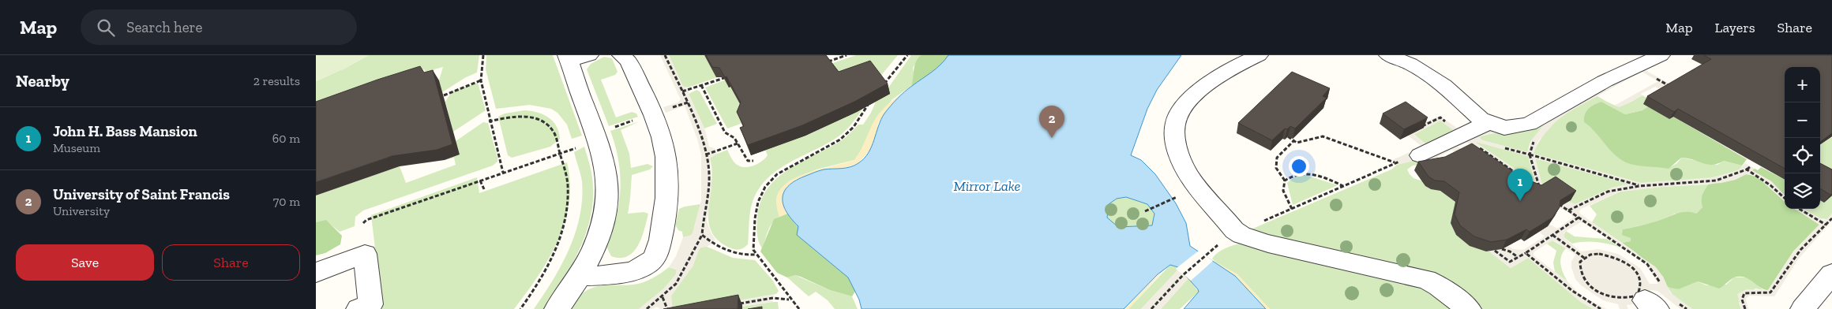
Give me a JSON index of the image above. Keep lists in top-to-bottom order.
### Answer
{
  "water": ["Mirror Lake"],
  "page": {
    "header": "Map",
    "search": "Search here",
    "nav": ["Map", "Layers", "Share"],
    "heading": ["Nearby", "2 results"],
    "map_buttons": ["+", "−"],
    "pins": ["2", "1"],
    "list": [
      {
        "mark": "1",
        "name": "John H. Bass Mansion",
        "note": "Museum",
        "value": "60 m"
      },
      {
        "mark": "2",
        "name": "University of Saint Francis",
        "note": "University",
        "value": "70 m"
      }
    ],
    "buttons": ["Save", "Share"]
  }
}
